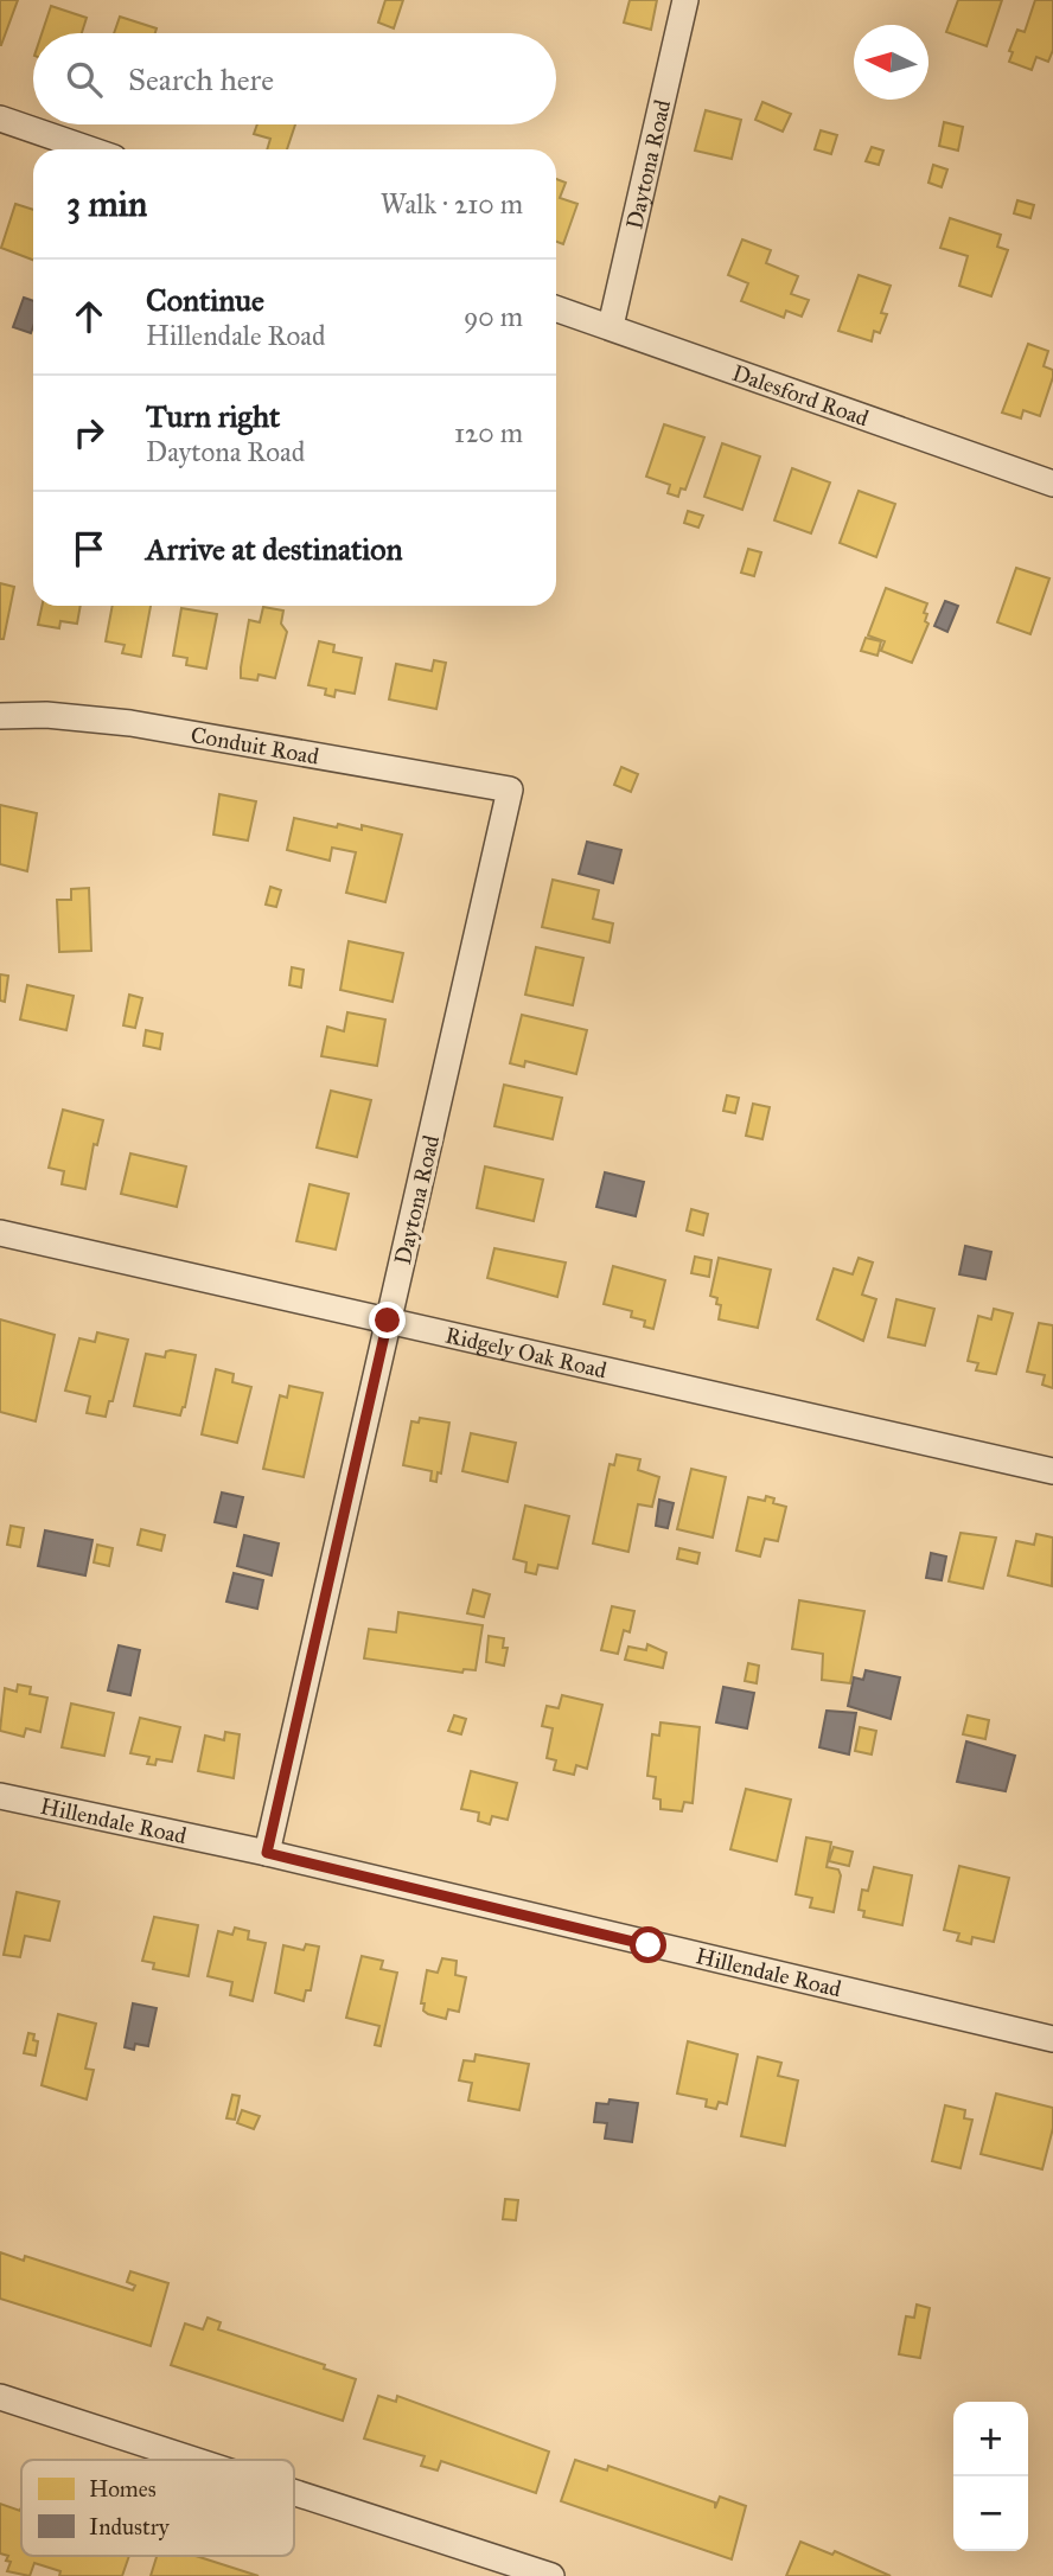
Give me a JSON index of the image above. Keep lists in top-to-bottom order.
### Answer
{
  "streets": {
    "street": [
      "Daytona Road",
      "Dalesford Road",
      "Conduit Road",
      "Ridgely Oak Road",
      "Hillendale Road"
    ]
  },
  "crossings": [
    ["Daytona Road", "Dalesford Road"],
    ["Daytona Road", "Conduit Road"],
    ["Daytona Road", "Ridgely Oak Road"],
    ["Daytona Road", "Hillendale Road"]
  ],
  "legend": ["Homes", "Industry"],
  "north": "left",
  "page": {
    "search": "Search here",
    "heading": ["3 min", "Walk · 210 m"],
    "list": [
      ["Continue", "Hillendale Road", "90 m"],
      ["Turn right", "Daytona Road", "120 m"],
      "Arrive at destination"
    ],
    "map_buttons": ["+", "−"]
  }
}
